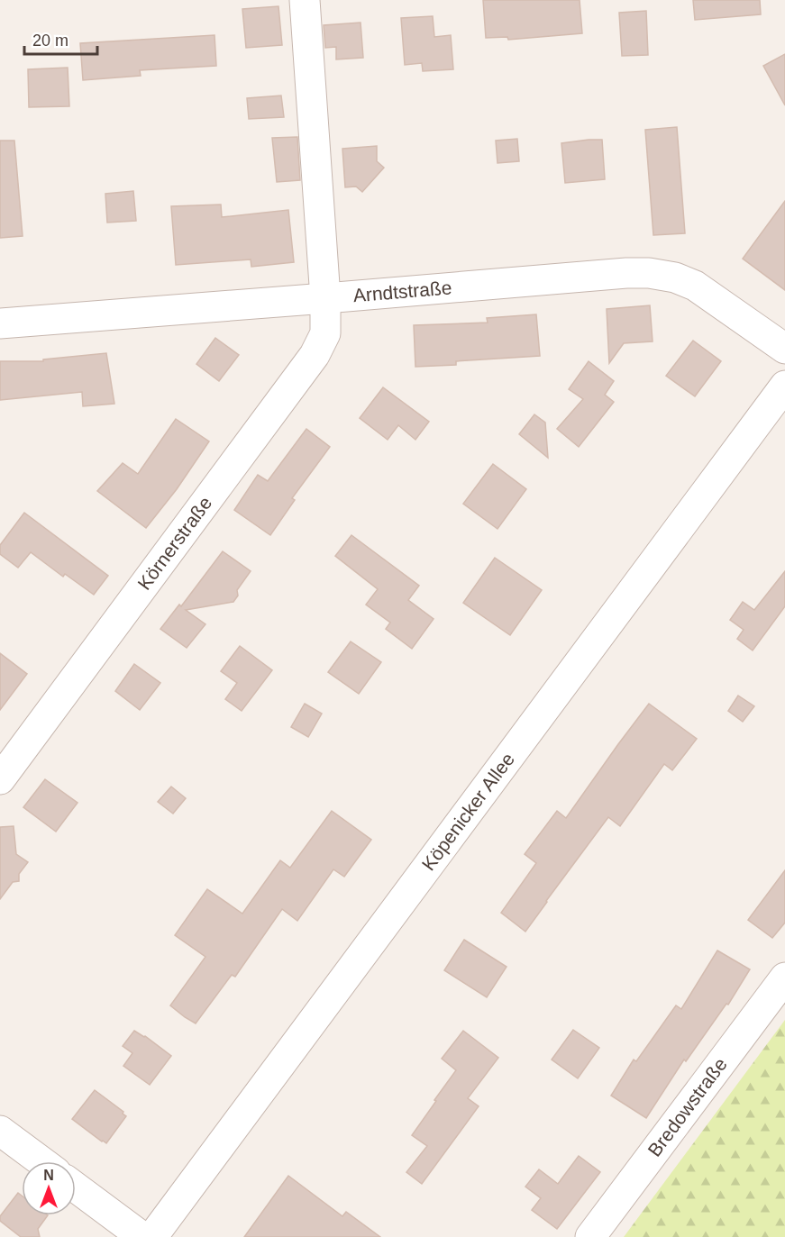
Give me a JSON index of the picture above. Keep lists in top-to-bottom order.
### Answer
{
  "streets": {
    "street": [
      "Arndtstraße",
      "Körnerstraße",
      "Köpenicker Allee",
      "Bredowstraße"
    ]
  },
  "crossings": [
    ["Arndtstraße", "Körnerstraße"]
  ],
  "scale_bar": "20 m",
  "north": "top"
}
